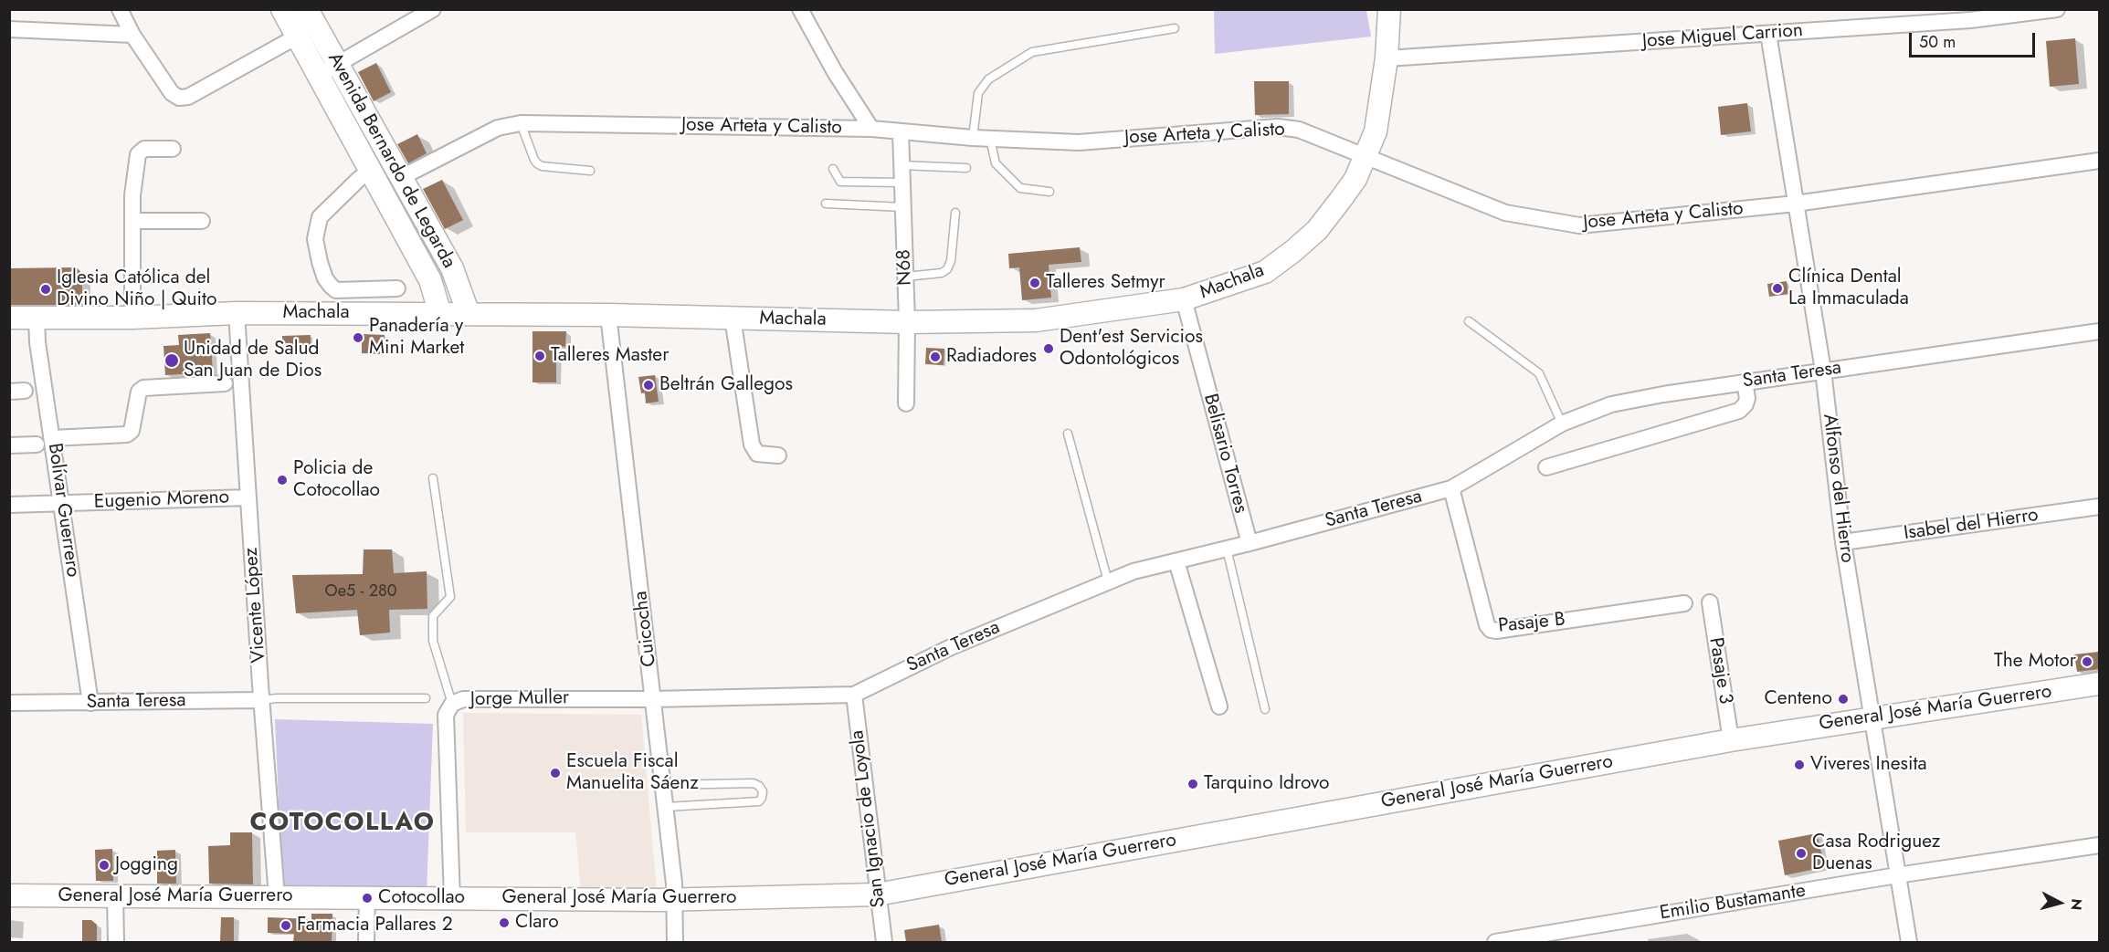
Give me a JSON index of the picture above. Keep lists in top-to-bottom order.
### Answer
{
  "streets": {
    "street": [
      "Jose Miguel Carrion",
      "Jose Arteta y Calisto",
      "Avenida Bernardo de Legarda",
      "N68",
      "Machala",
      "Santa Teresa",
      "Belisario Torres",
      "Alfonso del Hierro",
      "Eugenio Moreno",
      "Bolívar Guerrero",
      "Isabel del Hierro",
      "Vicente López",
      "Pasaje B",
      "Cuicocha",
      "Pasaje 3",
      "Jorge Muller",
      "General José María Guerrero",
      "San Ignacio de Loyola",
      "Emilio Bustamante"
    ]
  },
  "crossings": [
    ["Jose Miguel Carrion", "Machala"],
    ["Jose Miguel Carrion", "Alfonso del Hierro"],
    ["Jose Arteta y Calisto", "Avenida Bernardo de Legarda"],
    ["Jose Arteta y Calisto", "N68"],
    ["Jose Arteta y Calisto", "Machala"],
    ["Jose Arteta y Calisto", "Alfonso del Hierro"],
    ["Avenida Bernardo de Legarda", "Machala"],
    ["N68", "Machala"],
    ["Machala", "Belisario Torres"],
    ["Machala", "Bolívar Guerrero"],
    ["Machala", "Vicente López"],
    ["Machala", "Cuicocha"],
    ["Santa Teresa", "Belisario Torres"],
    ["Santa Teresa", "Alfonso del Hierro"],
    ["Santa Teresa", "Bolívar Guerrero"],
    ["Santa Teresa", "Vicente López"],
    ["Santa Teresa", "Pasaje B"],
    ["Santa Teresa", "Cuicocha"],
    ["Santa Teresa", "Jorge Muller"],
    ["Santa Teresa", "San Ignacio de Loyola"],
    ["Alfonso del Hierro", "Isabel del Hierro"],
    ["Alfonso del Hierro", "General José María Guerrero"],
    ["Alfonso del Hierro", "Emilio Bustamante"],
    ["Eugenio Moreno", "Bolívar Guerrero"],
    ["Eugenio Moreno", "Vicente López"],
    ["Vicente López", "General José María Guerrero"],
    ["Cuicocha", "Jorge Muller"],
    ["Cuicocha", "General José María Guerrero"],
    ["Pasaje 3", "General José María Guerrero"],
    ["Jorge Muller", "General José María Guerrero"],
    ["General José María Guerrero", "San Ignacio de Loyola"]
  ],
  "districts": ["COTOCOLLAO"],
  "places": [
    "Talleres Setmyr",
    "Clínica Dental La Immaculada",
    "Iglesia Católica del Divino Niño | Quito",
    "Panadería y Mini Market",
    "Dent'est Servicios Odontológicos",
    "Talleres Master",
    "Radiadores",
    "Unidad de Salud San Juan de Dios",
    "Beltrán Gallegos",
    "Policia de Cotocollao",
    "The Motor",
    "Centeno",
    "Viveres Inesita",
    "Escuela Fiscal Manuelita Sáenz",
    "Tarquino Idrovo",
    "Casa Rodriguez Duenas",
    "Jogging",
    "Cotocollao",
    "Claro",
    "Farmacia Pallares 2"
  ],
  "house_numbers": ["Oe5 - 280"],
  "scale_bar": "50 m",
  "north": "right"
}
